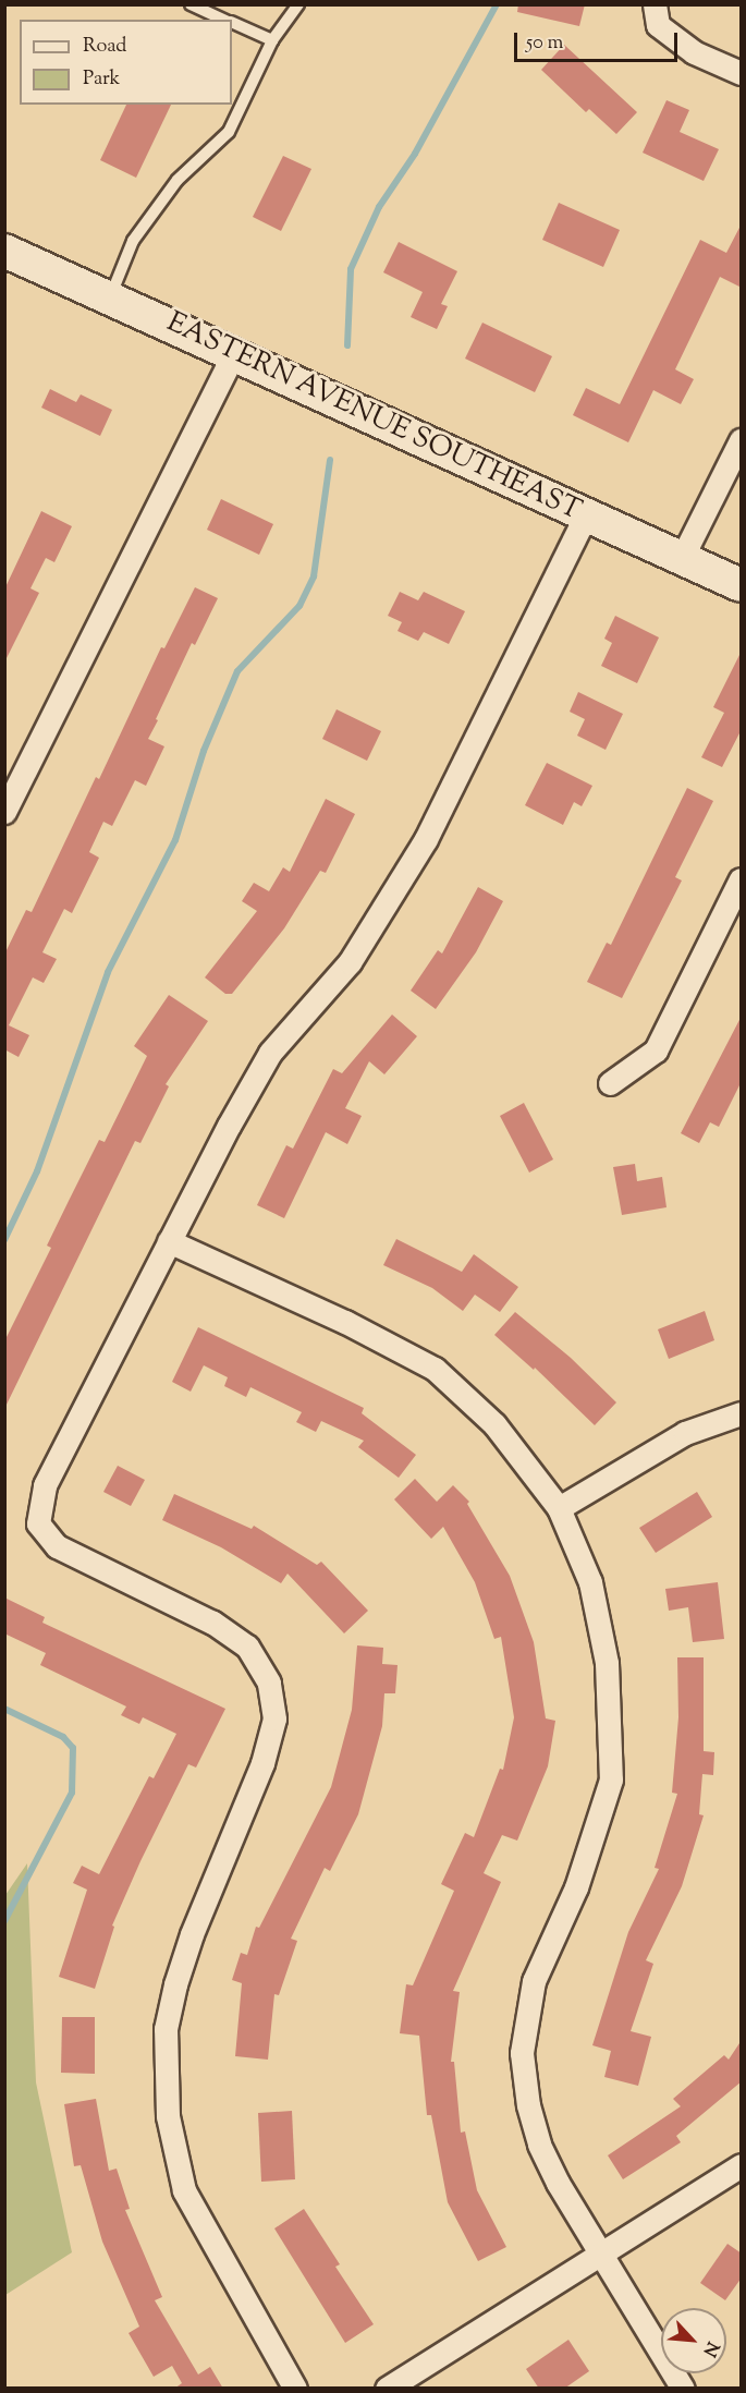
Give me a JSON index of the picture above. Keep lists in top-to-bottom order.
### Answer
{
  "streets": {
    "street": ["EASTERN AVENUE SOUTHEAST"]
  },
  "legend": ["Road", "Park"],
  "scale_bar": "50 m",
  "north": "bottom right"
}
